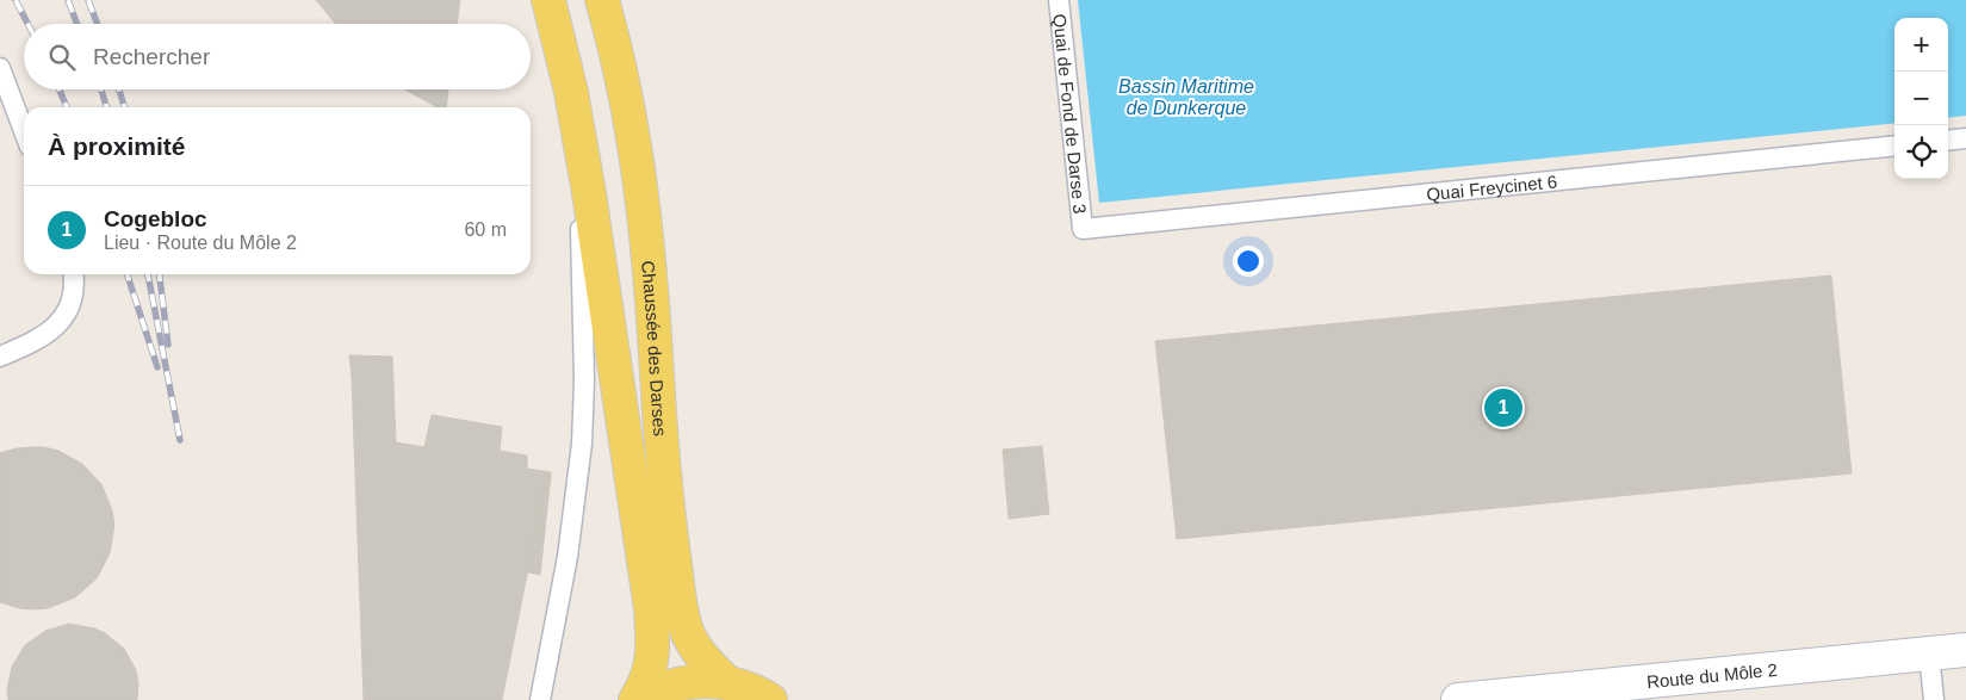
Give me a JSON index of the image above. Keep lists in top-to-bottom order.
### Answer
{
  "streets": {
    "main road": ["Chaussée des Darses", "Route du Môle 2"],
    "lane": ["Quai de Fond de Darse 3", "Quai Freycinet 6"]
  },
  "crossings": [
    ["Quai de Fond de Darse 3", "Quai Freycinet 6"]
  ],
  "water": ["Bassin Maritime de Dunkerque"],
  "page": {
    "map_buttons": ["+", "−"],
    "search": "Rechercher",
    "heading": "À proximité",
    "list": [
      {
        "mark": "1",
        "name": "Cogebloc",
        "note": "Lieu · Route du Môle 2",
        "value": "60 m"
      }
    ],
    "pins": "1"
  }
}
